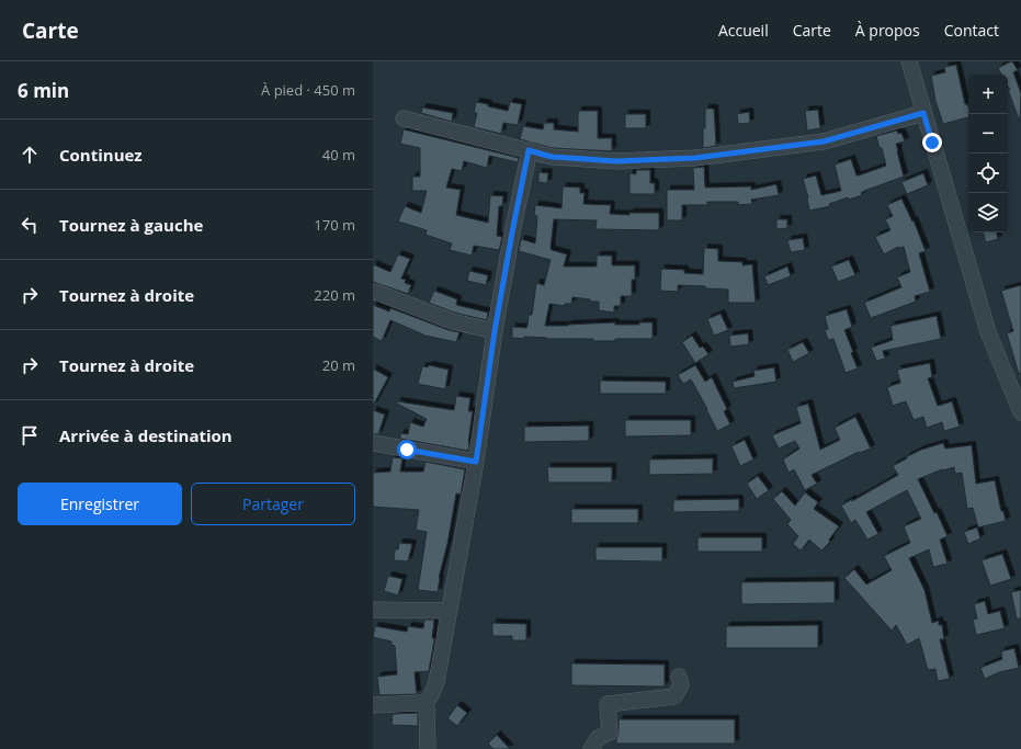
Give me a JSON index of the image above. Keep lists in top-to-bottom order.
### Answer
{
  "page": {
    "header": "Carte",
    "nav": [
      "Accueil",
      "Carte",
      "À propos",
      "Contact"
    ],
    "heading": ["6 min", "À pied · 450 m"],
    "map_buttons": ["+", "−"],
    "list": [
      ["Continuez", "40 m"],
      ["Tournez à gauche", "170 m"],
      ["Tournez à droite", "220 m"],
      ["Tournez à droite", "20 m"],
      "Arrivée à destination"
    ],
    "buttons": ["Enregistrer", "Partager"]
  }
}
